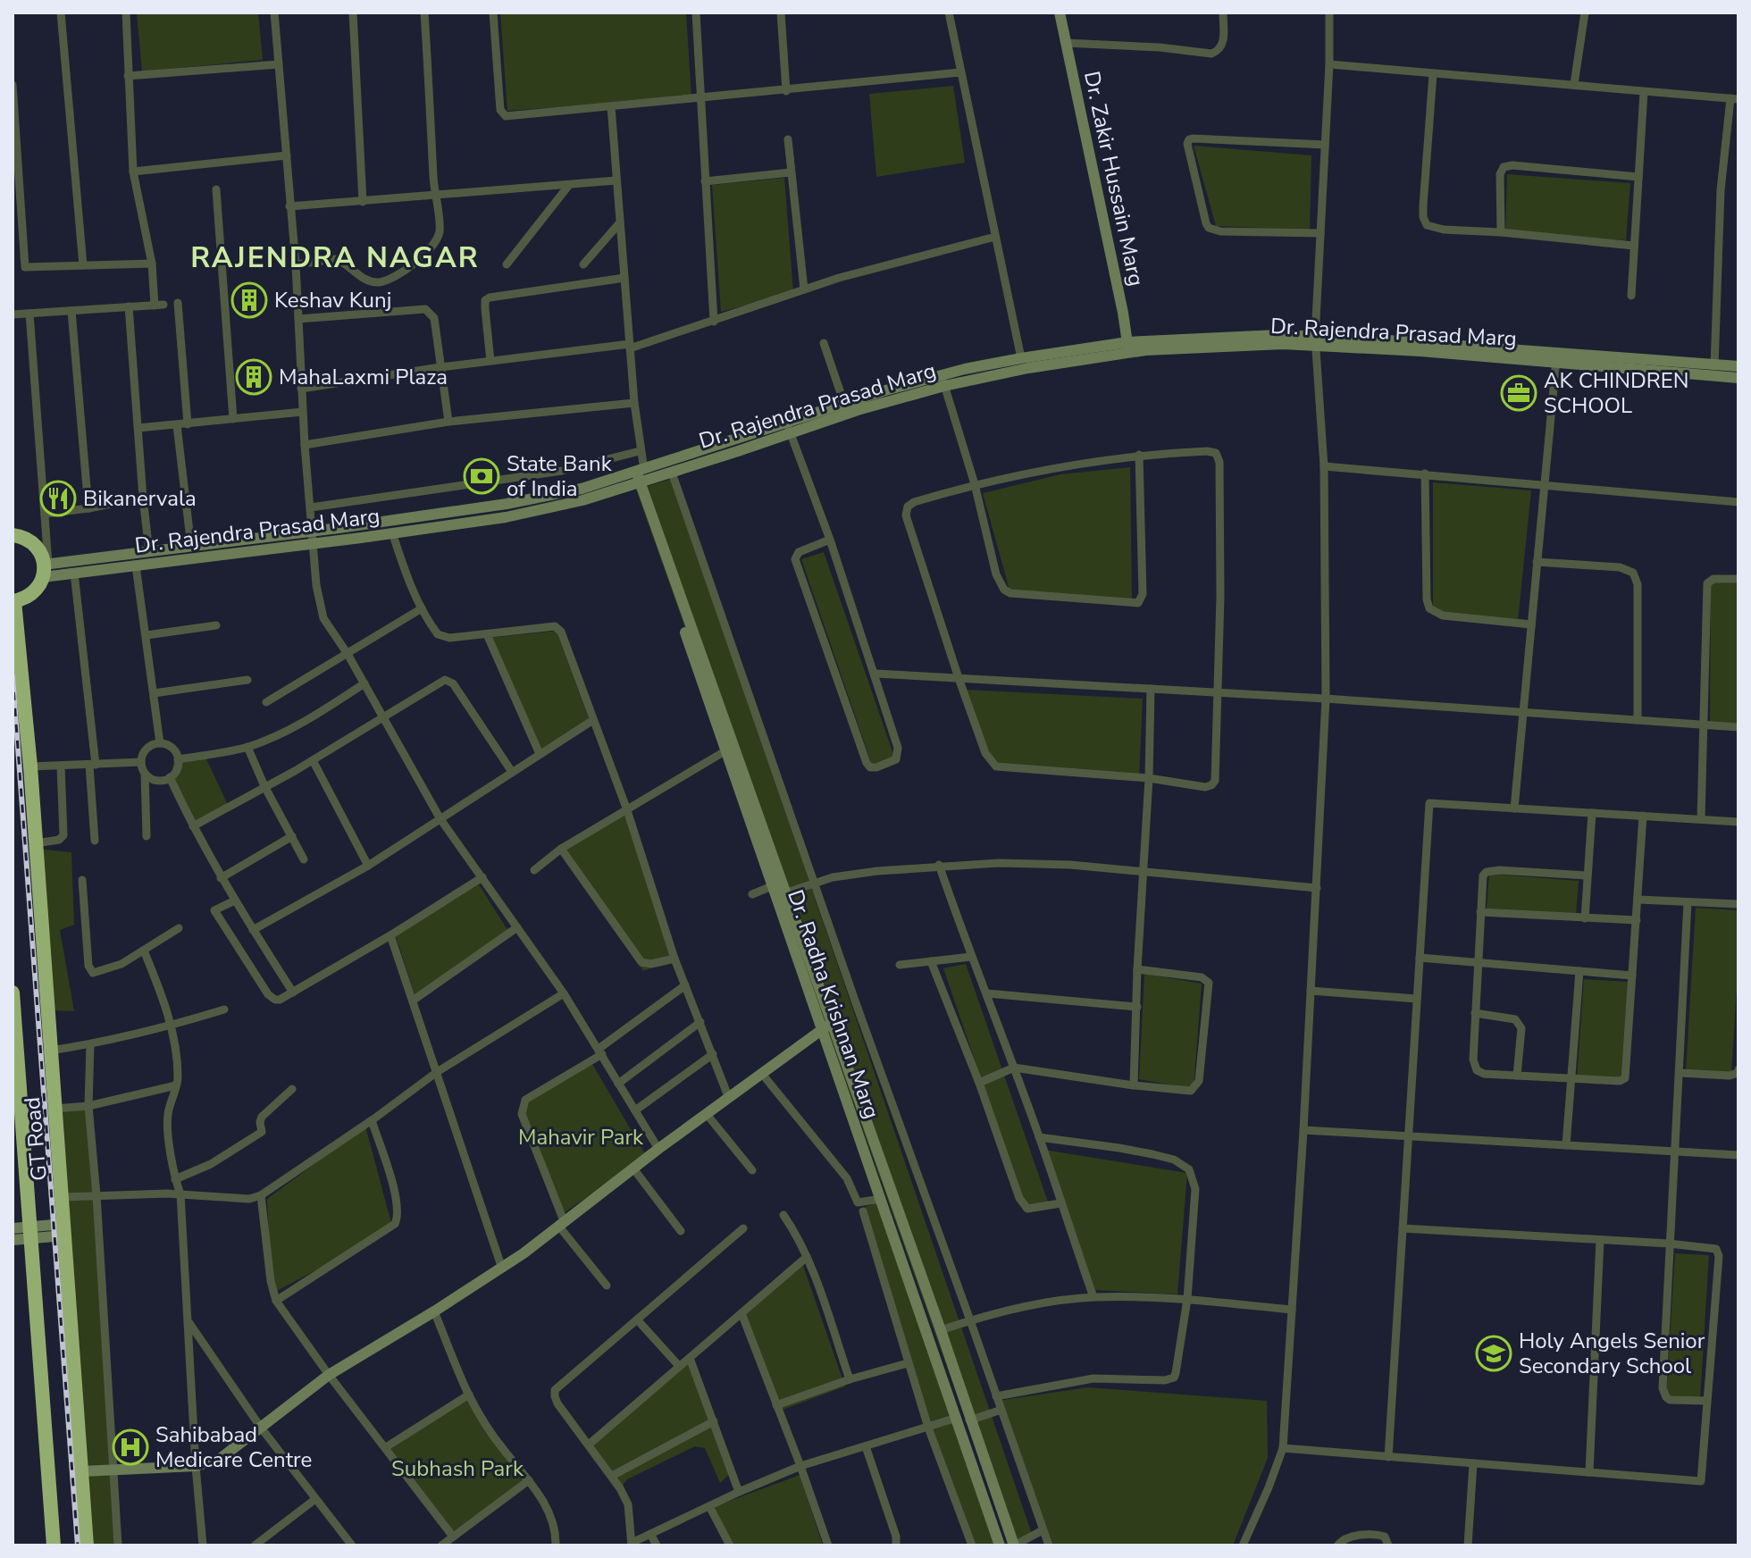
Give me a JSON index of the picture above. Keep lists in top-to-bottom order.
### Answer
{
  "streets": {
    "highway": ["GT Road"],
    "street": ["Dr. Zakir Hussain Marg", "Dr. Rajendra Prasad Marg", "Dr. Radha Krishnan Marg"]
  },
  "crossings": [
    ["Dr. Zakir Hussain Marg", "Dr. Rajendra Prasad Marg"],
    ["Dr. Rajendra Prasad Marg", "Dr. Radha Krishnan Marg"]
  ],
  "districts": ["RAJENDRA NAGAR"],
  "parks": ["Mahavir Park", "Subhash Park"],
  "places": {
    "building": ["Keshav Kunj", "MahaLaxmi Plaza"],
    "office": ["AK CHINDREN SCHOOL"],
    "bank": ["State Bank of India"],
    "restaurant": ["Bikanervala"],
    "school or university": ["Holy Angels Senior Secondary School"],
    "hospital": ["Sahibabad Medicare Centre"]
  }
}
